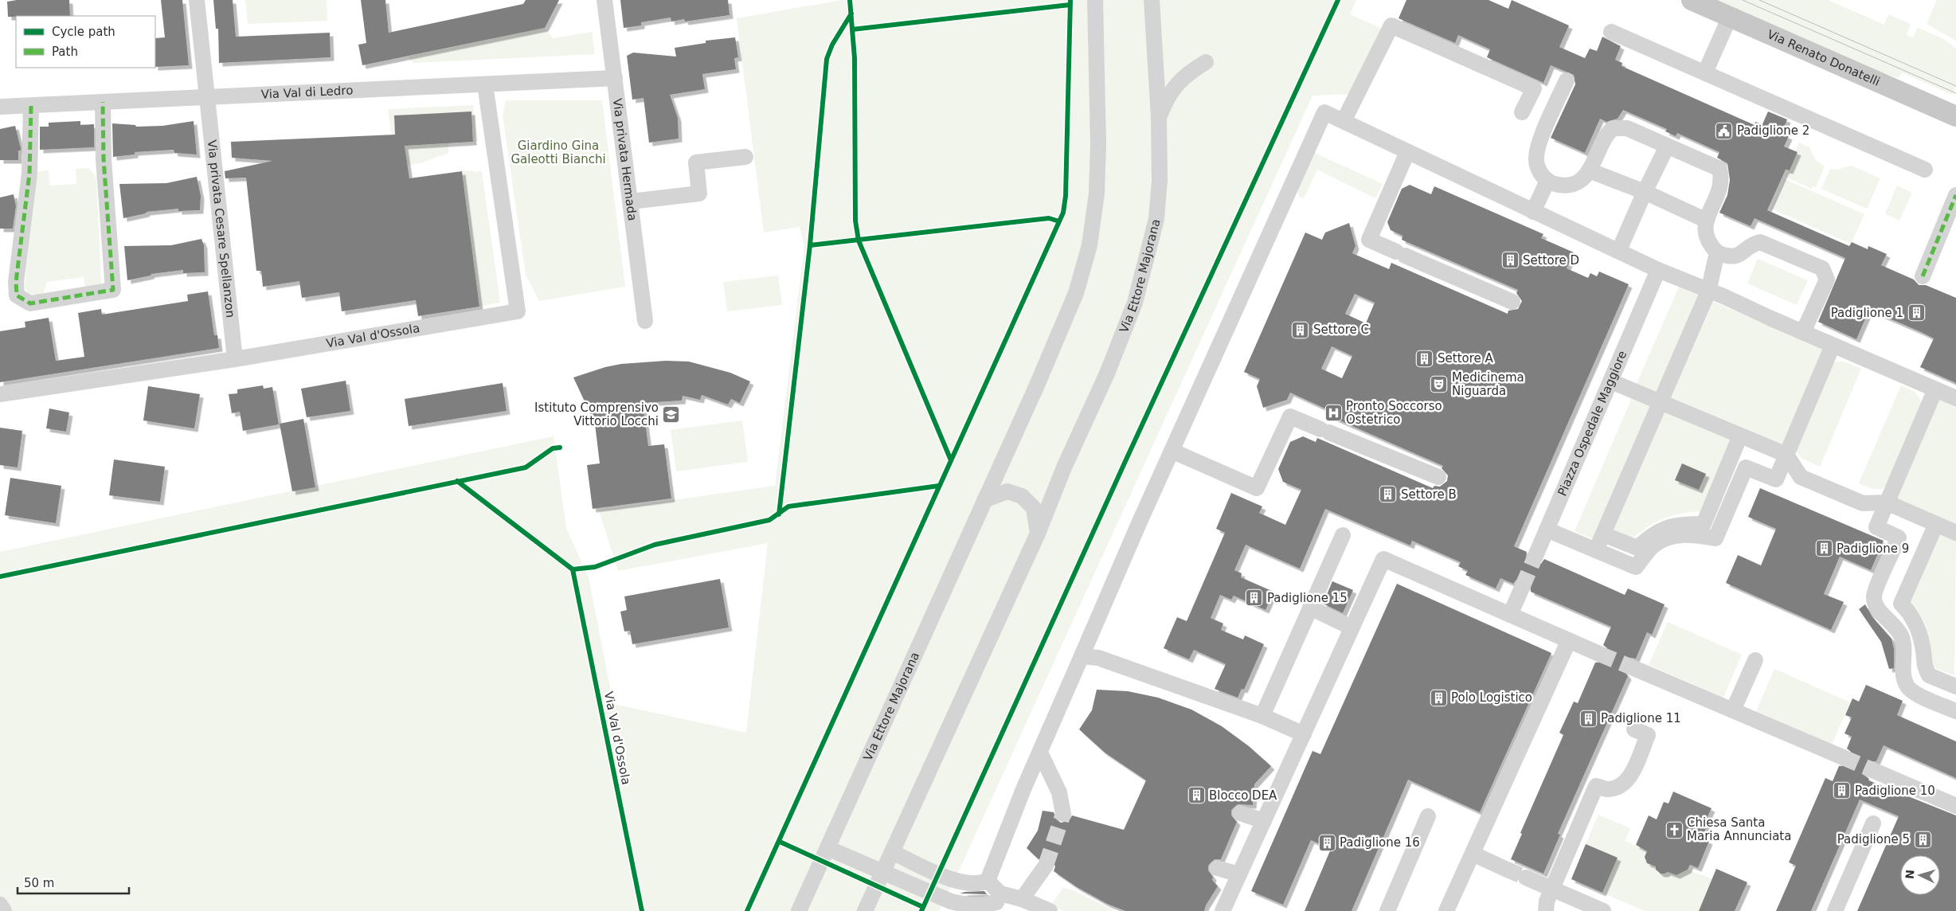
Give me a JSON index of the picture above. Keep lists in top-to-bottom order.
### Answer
{
  "streets": {
    "main road": ["Via Renato Donatelli"],
    "street": [
      "Via Val di Ledro",
      "Via privata Hermada",
      "Via privata Cesare Spellanzon",
      "Via Ettore Majorana",
      "Via Val d'Ossola",
      "Piazza Ospedale Maggiore"
    ]
  },
  "crossings": [
    ["Via Val di Ledro", "Via privata Hermada"],
    ["Via Val di Ledro", "Via privata Cesare Spellanzon"],
    ["Via Val di Ledro", "Via Val d'Ossola"],
    ["Via privata Cesare Spellanzon", "Via Val d'Ossola"]
  ],
  "parks": ["Giardino Gina Galeotti Bianchi"],
  "places": {
    "public building": ["Padiglione 2"],
    "building": [
      "Settore D",
      "Padiglione 1",
      "Settore C",
      "Settore A",
      "Settore B",
      "Padiglione 9",
      "Padiglione 15",
      "Polo Logistico",
      "Padiglione 11",
      "Padiglione 10",
      "Blocco DEA",
      "Padiglione 5",
      "Padiglione 16"
    ],
    "theatre": ["Medicinema Niguarda"],
    "hospital": ["Pronto Soccorso Ostetrico"],
    "school or university": ["Istituto Comprensivo Vittorio Locchi"],
    "church": ["Chiesa Santa Maria Annunciata"]
  },
  "legend": ["Cycle path", "Path"],
  "scale_bar": "50 m",
  "north": "left"
}
